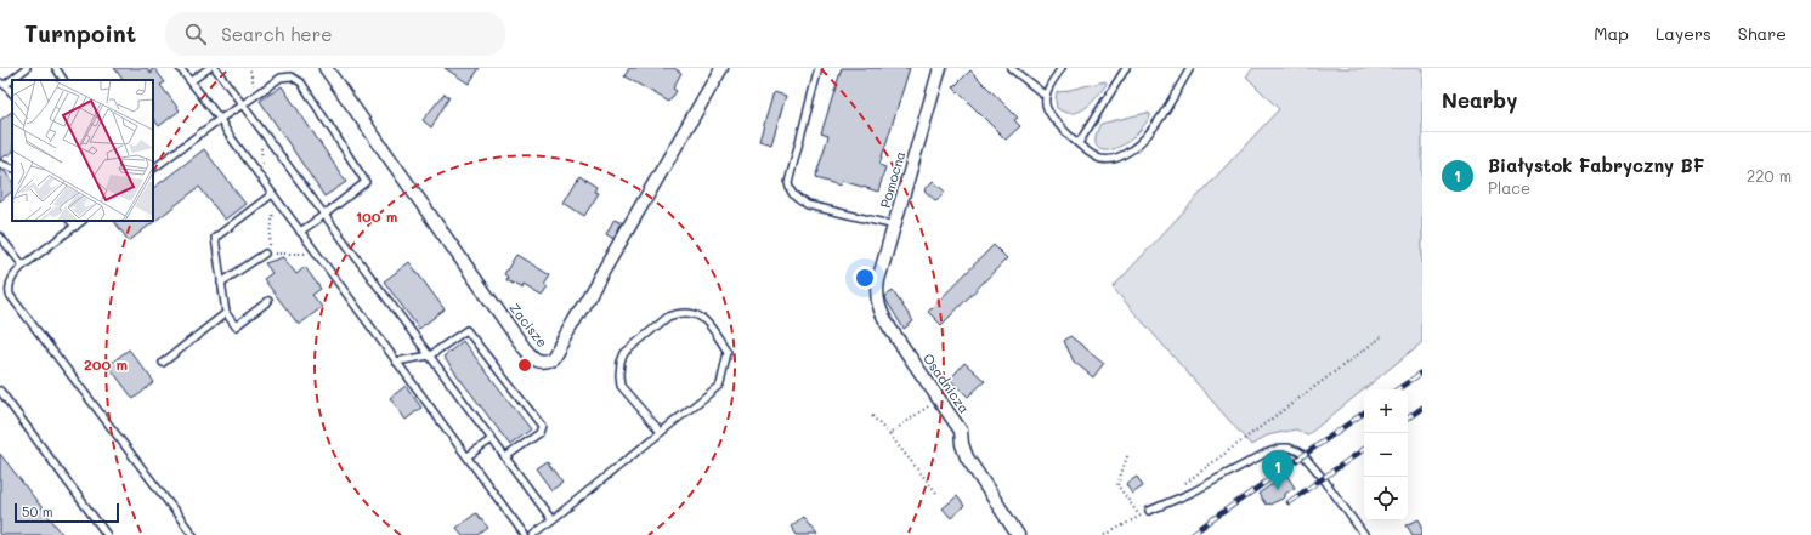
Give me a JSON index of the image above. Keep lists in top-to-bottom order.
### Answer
{
  "streets": {
    "street": ["Pomocna", "Zacisze", "Osadnicza"]
  },
  "crossings": [
    ["Pomocna", "Osadnicza"]
  ],
  "scale_bar": "50 m",
  "page": {
    "header": "Turnpoint",
    "search": "Search here",
    "nav": ["Map", "Layers", "Share"],
    "heading": "Nearby",
    "list": [
      {
        "mark": "1",
        "name": "Białystok Fabryczny BF",
        "note": "Place",
        "value": "220 m"
      }
    ],
    "map_buttons": ["+", "−"],
    "pins": "1",
    "scale": "50 m"
  },
  "rings": ["100 m", "200 m"]
}
